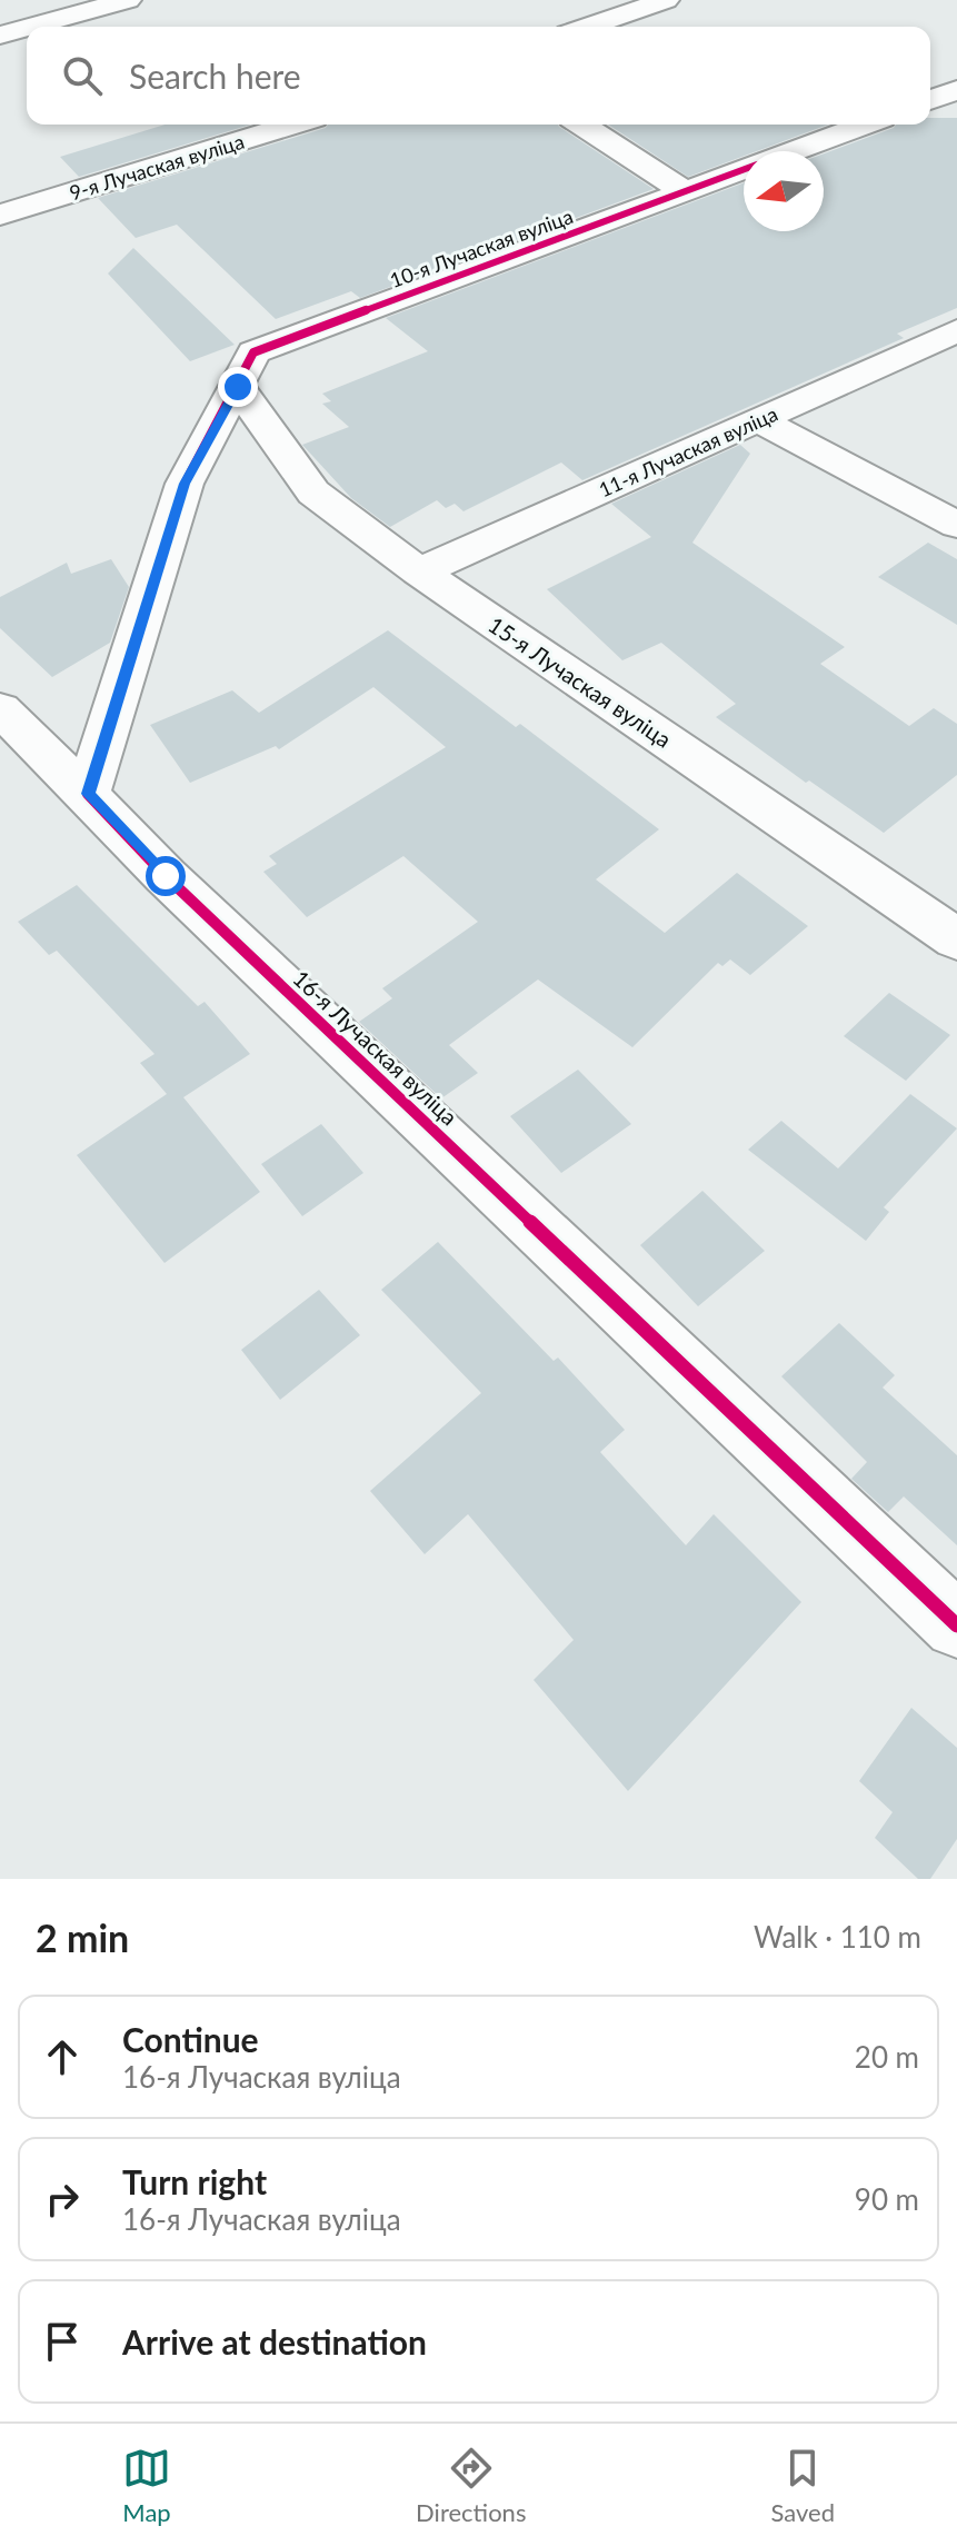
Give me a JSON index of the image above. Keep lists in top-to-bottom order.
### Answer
{
  "streets": {
    "street": [
      "9-я Лучаская вуліца",
      "10-я Лучаская вуліца",
      "11-я Лучаская вуліца",
      "15-я Лучаская вуліца",
      "16-я Лучаская вуліца"
    ]
  },
  "crossings": [
    ["10-я Лучаская вуліца", "15-я Лучаская вуліца"],
    ["11-я Лучаская вуліца", "15-я Лучаская вуліца"]
  ],
  "north": "left",
  "page": {
    "search": "Search here",
    "heading": ["2 min", "Walk · 110 m"],
    "list": [
      ["Continue", "16-я Лучаская вуліца", "20 m"],
      ["Turn right", "16-я Лучаская вуліца", "90 m"],
      "Arrive at destination"
    ],
    "nav": ["Map", "Directions", "Saved"]
  }
}
